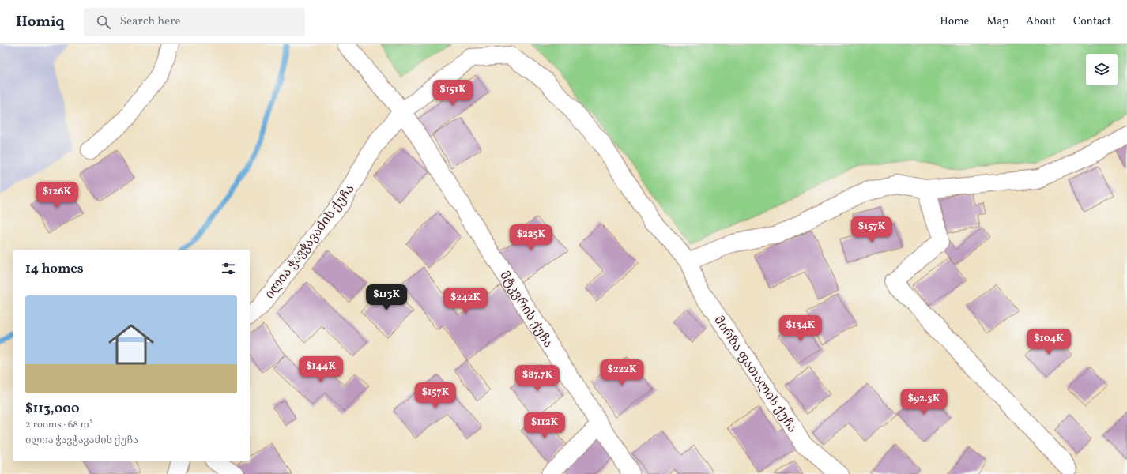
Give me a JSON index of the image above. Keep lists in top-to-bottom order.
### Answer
{
  "streets": {
    "street": ["ილია ჭავჭავაძის ქუჩა", "მტკვრის ქუჩა", "მირზა ფათალის ქუჩა"]
  },
  "crossings": [
    ["ილია ჭავჭავაძის ქუჩა", "მტკვრის ქუჩა"],
    ["ილია ჭავჭავაძის ქუჩა", "მირზა ფათალის ქუჩა"]
  ],
  "page": {
    "header": "Homiq",
    "search": "Search here",
    "nav": [
      "Home",
      "Map",
      "About",
      "Contact"
    ],
    "price": [
      "$151K",
      "$126K",
      "$157K",
      "$225K",
      "$113K",
      "$242K",
      "$134K",
      "$104K",
      "$144K",
      "$222K",
      "$87.7K",
      "$157K",
      "$92.3K",
      "$112K"
    ],
    "heading": "14 homes",
    "list": [
      {
        "name": "$113,000",
        "note": "2 rooms · 68 m² · ილია ჭავჭავაძის ქუჩა"
      }
    ]
  }
}
